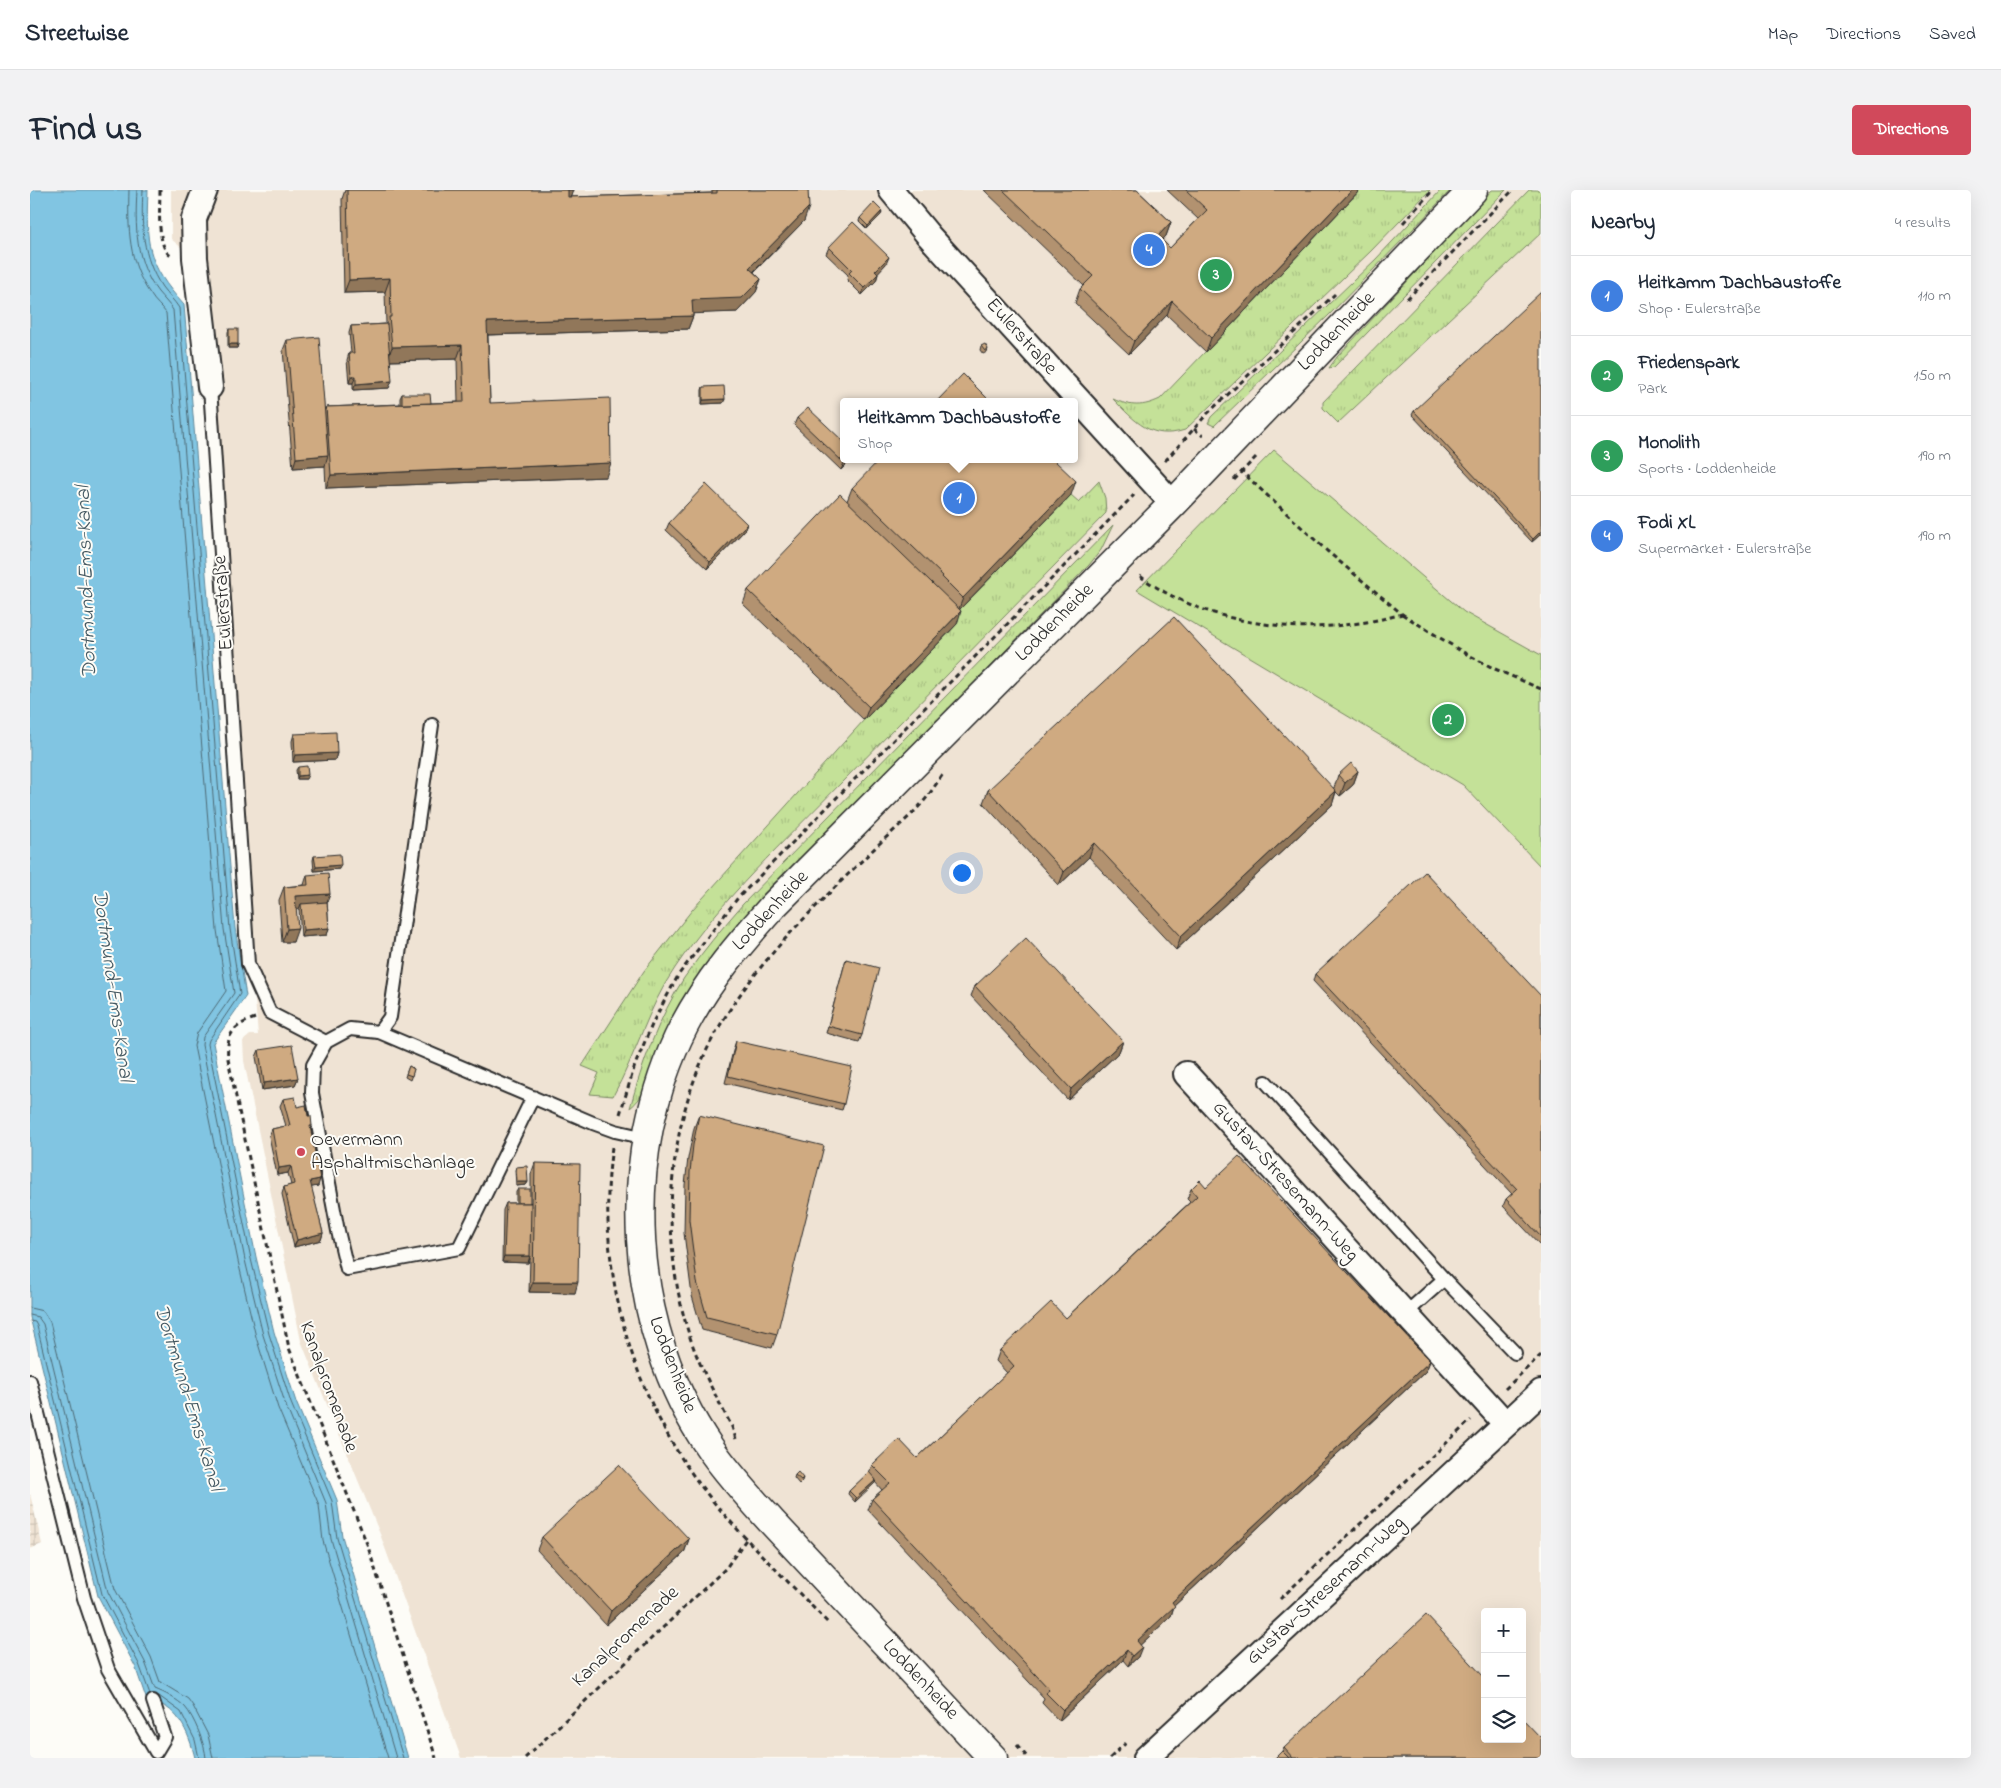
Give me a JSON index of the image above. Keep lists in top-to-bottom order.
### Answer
{
  "streets": {
    "street": ["Loddenheide", "Eulerstraße", "Gustav-Stresemann-Weg"],
    "path": ["Kanalpromenade"]
  },
  "crossings": [
    ["Loddenheide", "Eulerstraße"],
    ["Eulerstraße", "Kanalpromenade"]
  ],
  "water": ["Dortmund-Ems-Kanal"],
  "places": ["Oevermann Asphaltmischanlage"],
  "page": {
    "header": "Streetwise",
    "nav": ["Map", "Directions", "Saved"],
    "title": "Find us",
    "buttons": "Directions",
    "heading": ["Nearby", "4 results"],
    "pins": [
      "4",
      "3",
      "1",
      "2"
    ],
    "list": [
      {
        "mark": "1",
        "name": "Heitkamm Dachbaustoffe",
        "note": "Shop · Eulerstraße",
        "value": "110 m"
      },
      {
        "mark": "2",
        "name": "Friedenspark",
        "note": "Park",
        "value": "150 m"
      },
      {
        "mark": "3",
        "name": "Monolith",
        "note": "Sports · Loddenheide",
        "value": "190 m"
      },
      {
        "mark": "4",
        "name": "Fodi XL",
        "note": "Supermarket · Eulerstraße",
        "value": "190 m"
      }
    ],
    "popup": ["Heitkamm Dachbaustoffe", "Shop"],
    "map_buttons": ["+", "−"]
  }
}
